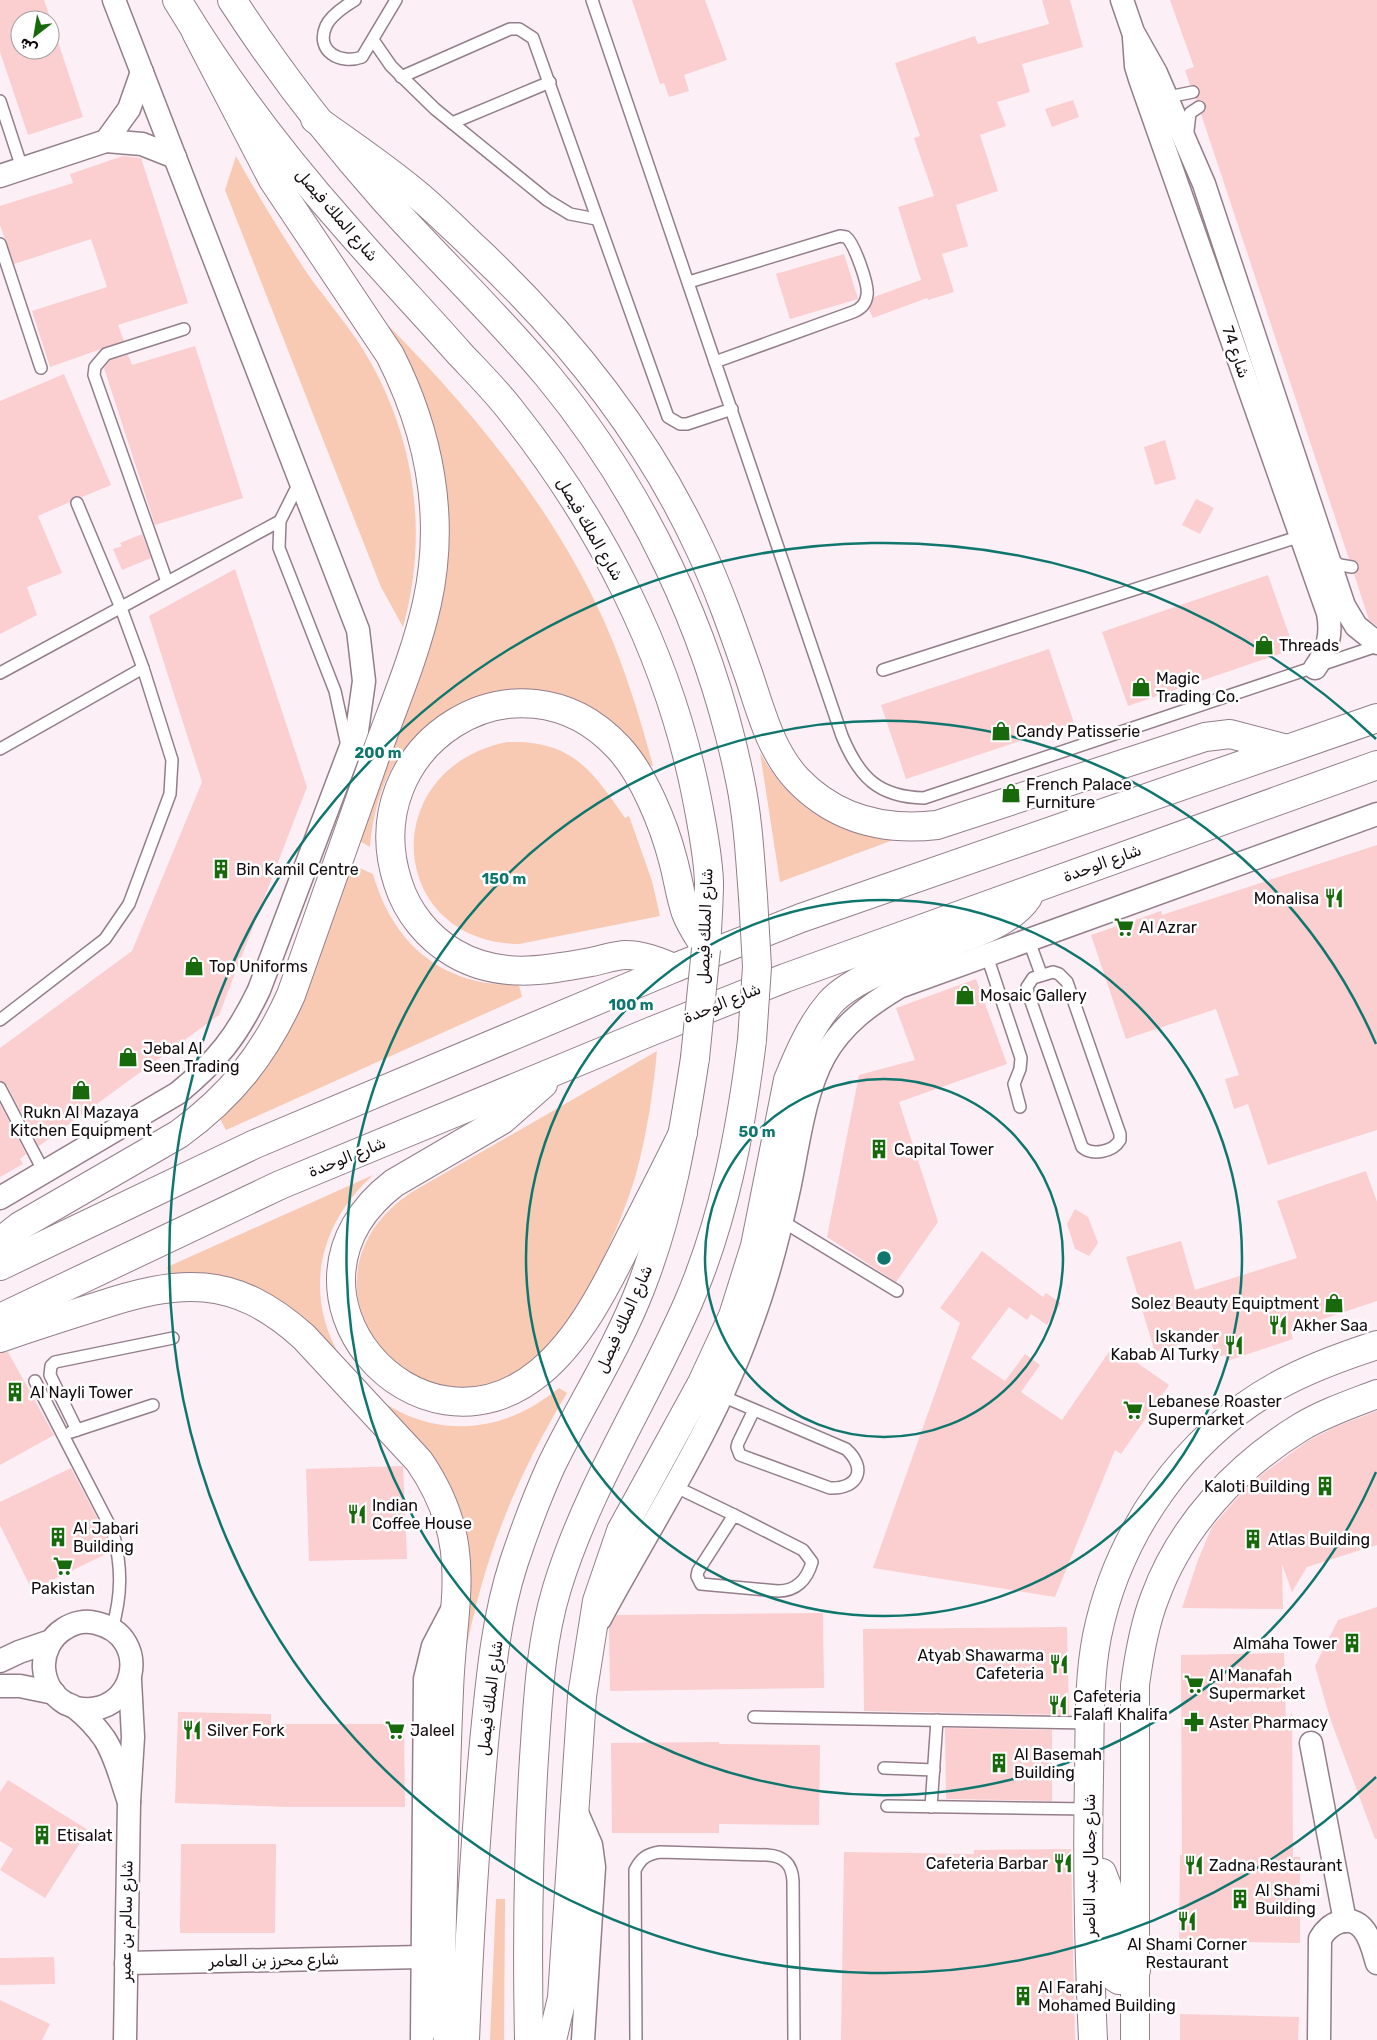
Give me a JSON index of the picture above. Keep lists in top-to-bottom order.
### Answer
{
  "streets": {
    "main road": ["شارع الملك فيصل", "شارع الوحدة", "شارع جمال عبد الناصر"],
    "street": ["شارع 74", "شارع سالم بن عمير", "شارع محرز بن العامر"]
  },
  "crossings": [
    ["شارع سالم بن عمير", "شارع محرز بن العامر"]
  ],
  "places": {
    "shop": [
      "Threads",
      "Magic Trading Co.",
      "Candy Patisserie",
      "French Palace Furniture",
      "Top Uniforms",
      "Mosaic Gallery",
      "Jebal Al Seen Trading",
      "Rukn Al Mazaya Kitchen Equipment",
      "Solez Beauty Equiptment"
    ],
    "building": [
      "Bin Kamil Centre",
      "Capital Tower",
      "Al Nayli Tower",
      "Kaloti Building",
      "Al Jabari Building",
      "Atlas Building",
      "Almaha Tower",
      "Al Basemah Building",
      "Etisalat",
      "Al Shami Building",
      "Al Farahj Mohamed Building"
    ],
    "restaurant": [
      "Monalisa",
      "Akher Saa",
      "Iskander Kabab Al Turky",
      "Indian Coffee House",
      "Atyab Shawarma Cafeteria",
      "Cafeteria Falafl Khalifa",
      "Silver Fork",
      "Cafeteria Barbar",
      "Zadna Restaurant",
      "Al Shami Corner Restaurant"
    ],
    "supermarket": [
      "Al Azrar",
      "Lebanese Roaster Supermarket",
      "Pakistan",
      "Al Manafah Supermarket",
      "Jaleel"
    ],
    "pharmacy": ["Aster Pharmacy"]
  },
  "north": "bottom left",
  "rings": [
    "200 m",
    "150 m",
    "100 m",
    "50 m"
  ]
}
